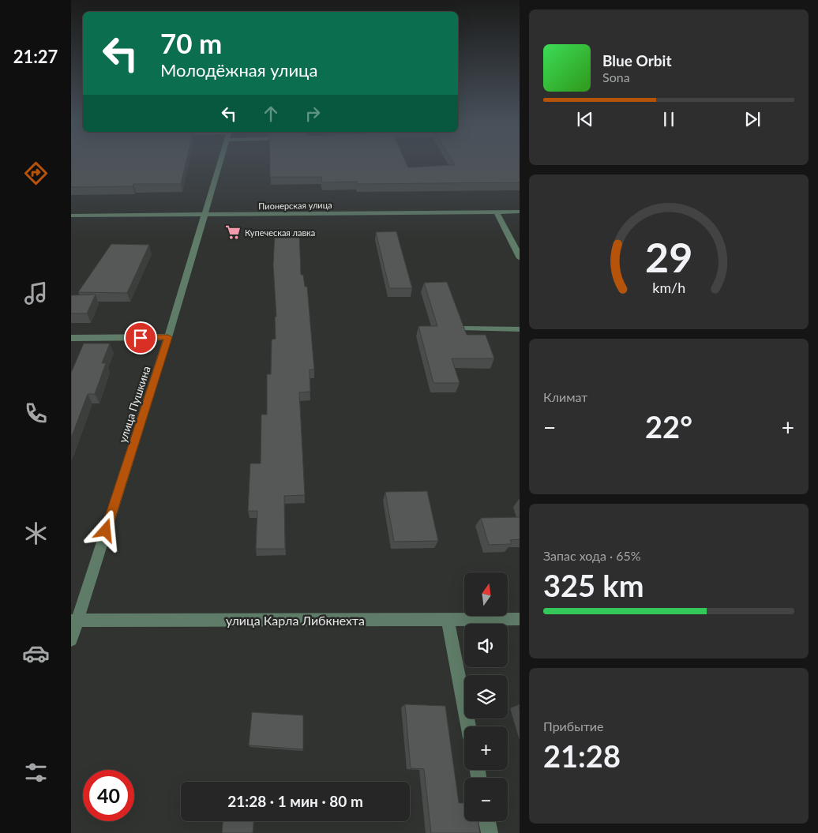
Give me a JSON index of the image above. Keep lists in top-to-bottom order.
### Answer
{
  "streets": {
    "street": ["Пионерская улица", "улица Пушкина", "улица Карла Либкнехта"]
  },
  "crossings": [
    ["Пионерская улица", "улица Пушкина"],
    ["улица Пушкина", "улица Карла Либкнехта"]
  ],
  "places": {
    "supermarket": ["Купеческая лавка"]
  },
  "north": "top",
  "page": {
    "tabs": "21:27",
    "turn": ["70 m", "Молодёжная улица"],
    "song": ["Blue Orbit", "Sona"],
    "tile": [
      "Климат",
      ["Запас хода · 65%", "325 km"],
      ["Прибытие", "21:28"]
    ],
    "heat": ["−", "22°", "+"],
    "map_buttons": ["+", "−"],
    "limit": "40",
    "trip": "21:28 · 1 мин · 80 m",
    "gauge": ["29", "km/h"]
  }
}
